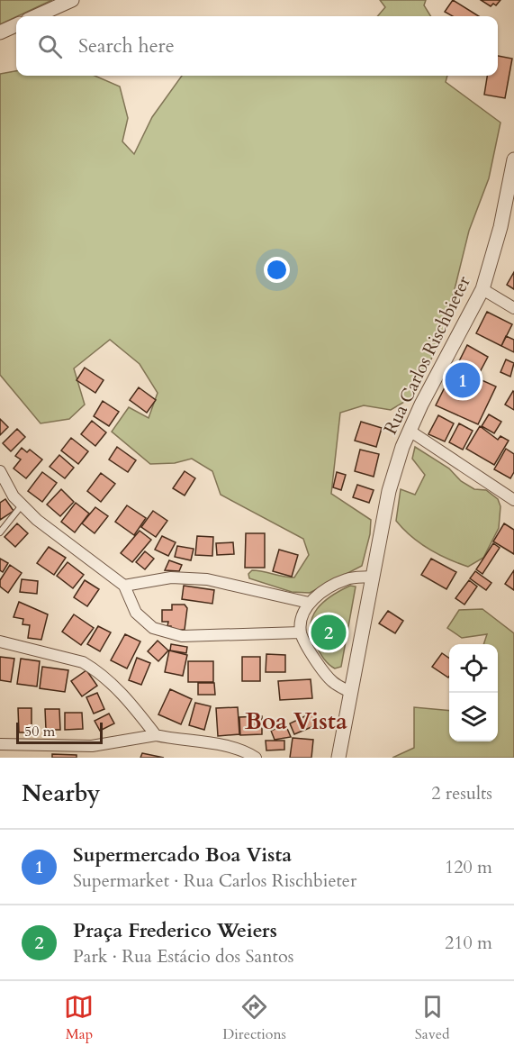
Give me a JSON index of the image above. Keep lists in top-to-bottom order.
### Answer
{
  "streets": {
    "street": ["Rua Carlos Rischbieter"]
  },
  "districts": ["Boa Vista"],
  "scale_bar": "50 m",
  "page": {
    "search": "Search here",
    "pins": ["1", "2"],
    "scale": "50 m",
    "heading": ["Nearby", "2 results"],
    "list": [
      {
        "mark": "1",
        "name": "Supermercado Boa Vista",
        "note": "Supermarket · Rua Carlos Rischbieter",
        "value": "120 m"
      },
      {
        "mark": "2",
        "name": "Praça Frederico Weiers",
        "note": "Park · Rua Estácio dos Santos",
        "value": "210 m"
      }
    ],
    "nav": ["Map", "Directions", "Saved"]
  }
}
